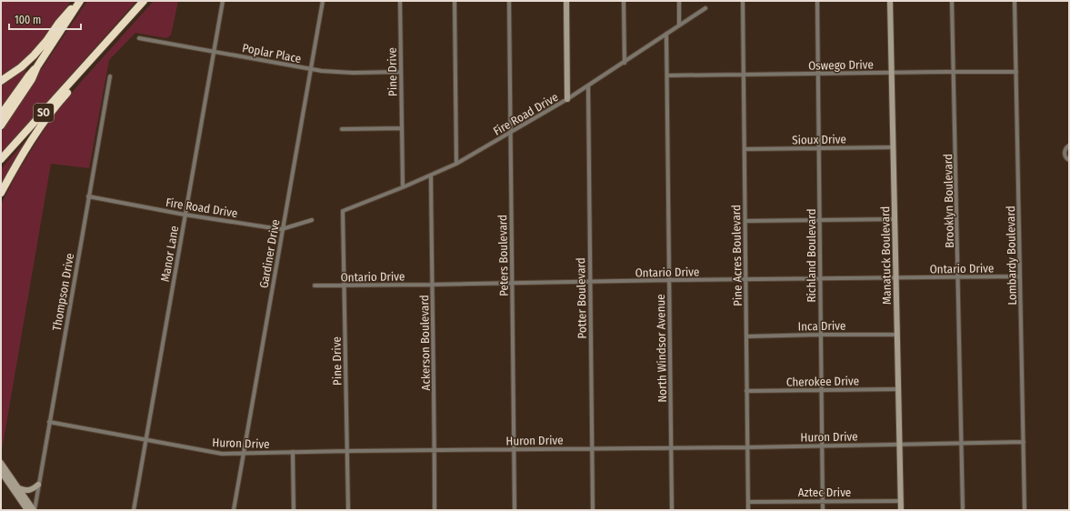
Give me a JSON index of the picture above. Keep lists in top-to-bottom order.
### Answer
{
  "streets": {
    "highway": ["SO"],
    "street": [
      "Poplar Place",
      "Oswego Drive",
      "Pine Drive",
      "Fire Road Drive",
      "Sioux Drive",
      "Brooklyn Boulevard",
      "Manor Lane",
      "Gardiner Drive",
      "Peters Boulevard",
      "Pine Acres Boulevard",
      "Richland Boulevard",
      "Manatuck Boulevard",
      "Lombardy Boulevard",
      "Ontario Drive",
      "Thompson Drive",
      "Potter Boulevard",
      "Inca Drive",
      "Ackerson Boulevard",
      "North Windsor Avenue",
      "Cherokee Drive",
      "Huron Drive",
      "Aztec Drive"
    ]
  },
  "crossings": [
    ["Poplar Place", "Pine Drive"],
    ["Poplar Place", "Manor Lane"],
    ["Poplar Place", "Gardiner Drive"],
    ["Oswego Drive", "Brooklyn Boulevard"],
    ["Oswego Drive", "Pine Acres Boulevard"],
    ["Oswego Drive", "Richland Boulevard"],
    ["Oswego Drive", "Manatuck Boulevard"],
    ["Oswego Drive", "Lombardy Boulevard"],
    ["Oswego Drive", "North Windsor Avenue"],
    ["Pine Drive", "Fire Road Drive"],
    ["Pine Drive", "Ontario Drive"],
    ["Pine Drive", "Huron Drive"],
    ["Fire Road Drive", "Manor Lane"],
    ["Fire Road Drive", "Gardiner Drive"],
    ["Fire Road Drive", "Peters Boulevard"],
    ["Fire Road Drive", "Thompson Drive"],
    ["Fire Road Drive", "Potter Boulevard"],
    ["Fire Road Drive", "Ackerson Boulevard"],
    ["Fire Road Drive", "North Windsor Avenue"],
    ["Sioux Drive", "Pine Acres Boulevard"],
    ["Sioux Drive", "Richland Boulevard"],
    ["Sioux Drive", "Manatuck Boulevard"],
    ["Brooklyn Boulevard", "Ontario Drive"],
    ["Brooklyn Boulevard", "Huron Drive"],
    ["Manor Lane", "Huron Drive"],
    ["Gardiner Drive", "Huron Drive"],
    ["Peters Boulevard", "Ontario Drive"],
    ["Peters Boulevard", "Huron Drive"],
    ["Pine Acres Boulevard", "Ontario Drive"],
    ["Pine Acres Boulevard", "Inca Drive"],
    ["Pine Acres Boulevard", "Cherokee Drive"],
    ["Pine Acres Boulevard", "Huron Drive"],
    ["Pine Acres Boulevard", "Aztec Drive"],
    ["Richland Boulevard", "Ontario Drive"],
    ["Richland Boulevard", "Inca Drive"],
    ["Richland Boulevard", "Cherokee Drive"],
    ["Richland Boulevard", "Huron Drive"],
    ["Richland Boulevard", "Aztec Drive"],
    ["Manatuck Boulevard", "Ontario Drive"],
    ["Manatuck Boulevard", "Inca Drive"],
    ["Manatuck Boulevard", "Cherokee Drive"],
    ["Manatuck Boulevard", "Huron Drive"],
    ["Manatuck Boulevard", "Aztec Drive"],
    ["Lombardy Boulevard", "Ontario Drive"],
    ["Lombardy Boulevard", "Huron Drive"],
    ["Ontario Drive", "Potter Boulevard"],
    ["Ontario Drive", "Ackerson Boulevard"],
    ["Ontario Drive", "North Windsor Avenue"],
    ["Thompson Drive", "Huron Drive"],
    ["Potter Boulevard", "Huron Drive"],
    ["Ackerson Boulevard", "Huron Drive"],
    ["North Windsor Avenue", "Huron Drive"]
  ],
  "scale_bar": "100 m"
}
